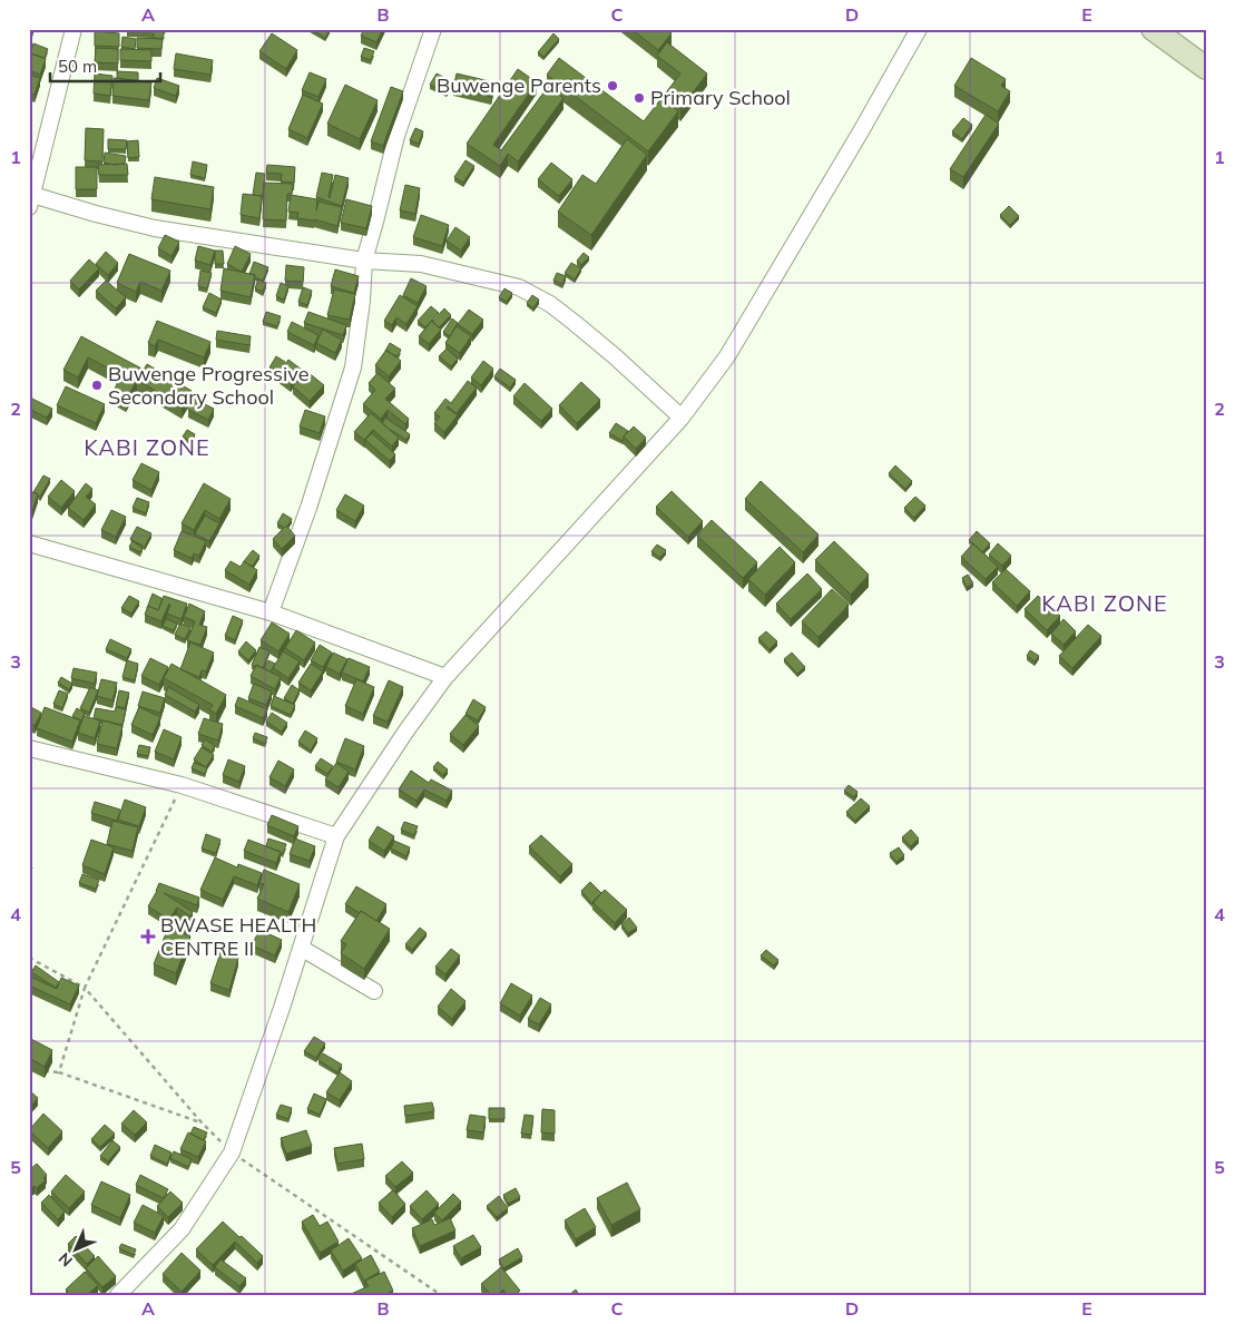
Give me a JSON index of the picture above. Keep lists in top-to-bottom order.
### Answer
{
  "districts": ["KABI ZONE", "KABI ZONE"],
  "places": {
    "other": ["Buwenge Parents", "Primary School", "Buwenge Progressive Secondary School"],
    "health": ["BWASE HEALTH CENTRE II"]
  },
  "scale_bar": "50 m",
  "north": "bottom left",
  "grid": {
    "columns": [
      "A",
      "B",
      "C",
      "D",
      "E"
    ],
    "rows": [
      "1",
      "2",
      "3",
      "4",
      "5"
    ]
  }
}
